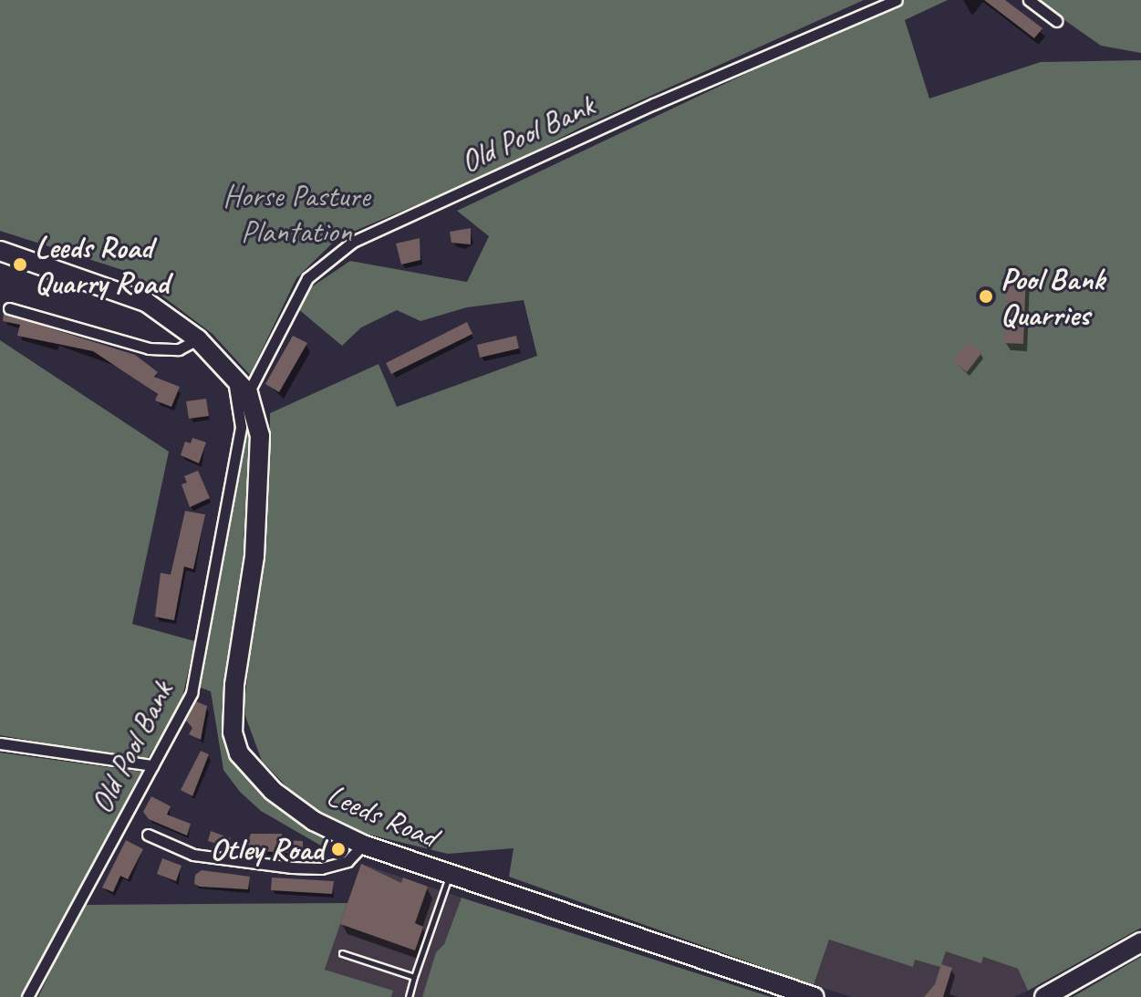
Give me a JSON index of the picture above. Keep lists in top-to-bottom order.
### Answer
{
  "streets": {
    "highway": ["Leeds Road"],
    "street": ["Old Pool Bank"]
  },
  "crossings": [
    ["Old Pool Bank", "Leeds Road"]
  ],
  "parks": ["Horse Pasture Plantation"],
  "places": ["Leeds Road Quarry Road", "Pool Bank Quarries", "Otley Road"]
}
